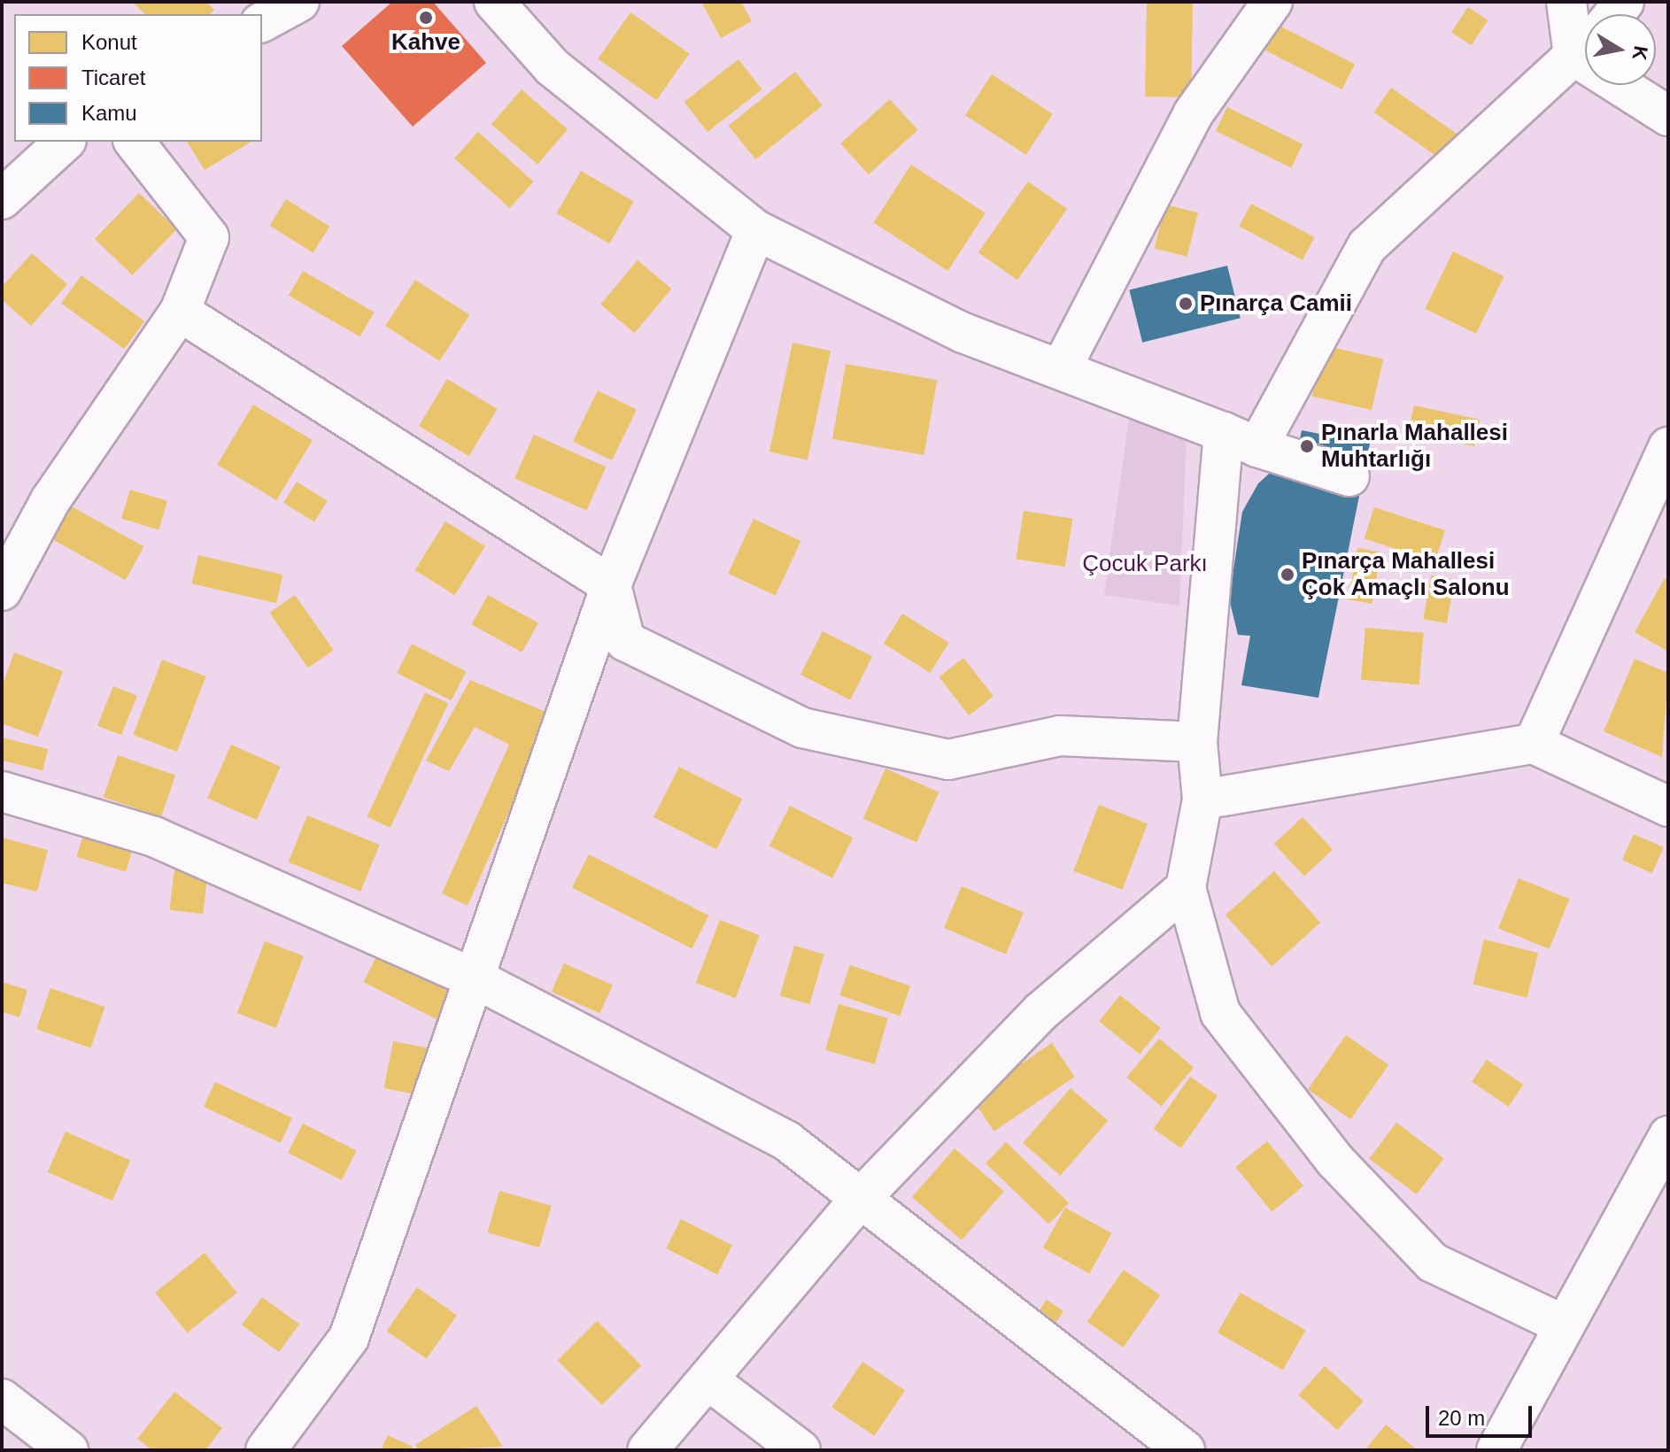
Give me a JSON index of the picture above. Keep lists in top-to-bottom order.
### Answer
{
  "parks": ["Çocuk Parkı"],
  "places": [
    "Kahve",
    "Pınarça Camii",
    "Pınarla Mahallesi Muhtarlığı",
    "Pınarça Mahallesi Çok Amaçlı Salonu"
  ],
  "legend": ["Konut", "Ticaret", "Kamu"],
  "scale_bar": "20 m",
  "north": "right"
}
